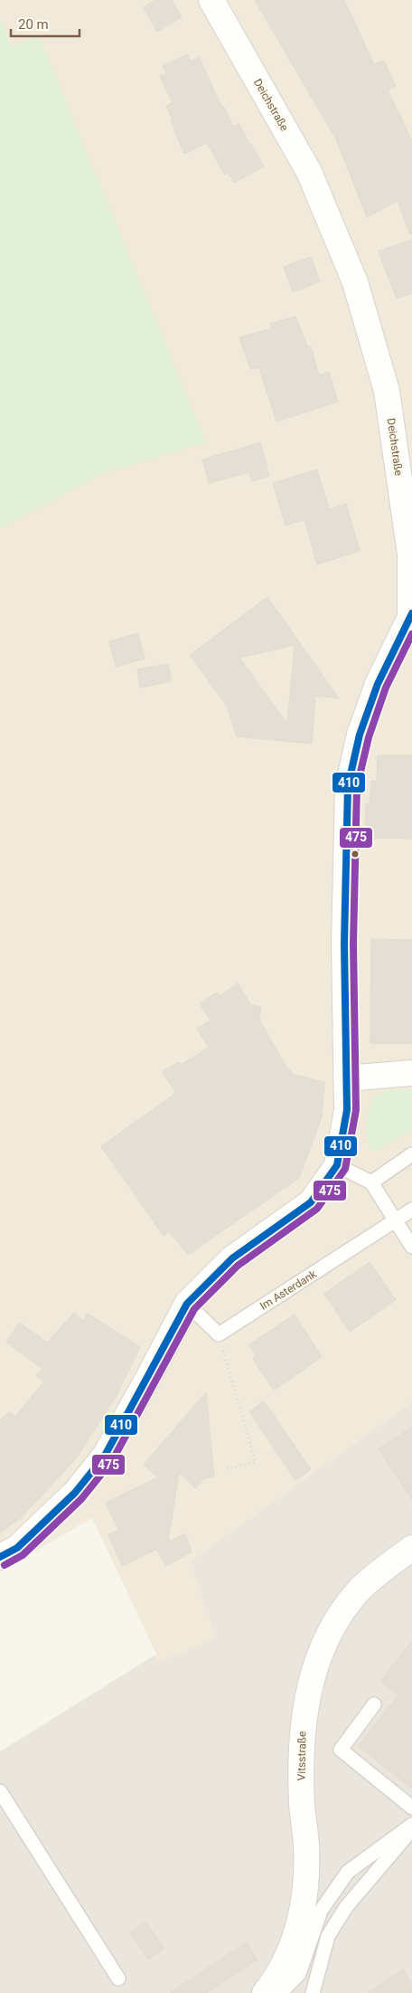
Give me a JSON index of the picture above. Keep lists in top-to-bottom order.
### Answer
{
  "streets": {
    "street": ["Deichstraße", "Vitsstraße"],
    "lane": ["Im Asterdank"]
  },
  "lines": ["transit line 410", "transit line 475"],
  "scale_bar": "20 m"
}
